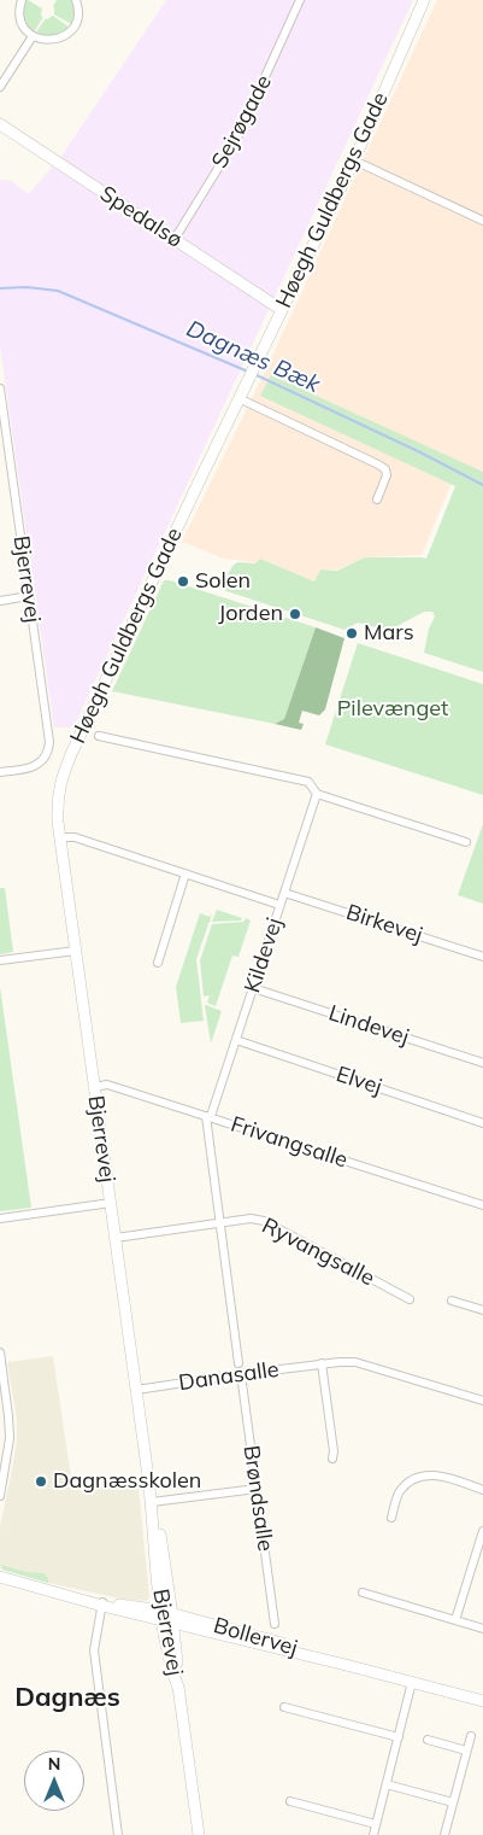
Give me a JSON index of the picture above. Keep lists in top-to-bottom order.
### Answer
{
  "streets": {
    "street": [
      "Sejrøgade",
      "Høegh Guldbergs Gade",
      "Spedalsø",
      "Bjerrevej",
      "Birkevej",
      "Kildevej",
      "Lindevej",
      "Elvej",
      "Frivangsalle",
      "Ryvangsalle",
      "Danasalle",
      "Brøndsalle",
      "Bollervej"
    ]
  },
  "crossings": [
    ["Sejrøgade", "Spedalsø"],
    ["Høegh Guldbergs Gade", "Spedalsø"],
    ["Høegh Guldbergs Gade", "Bjerrevej"],
    ["Bjerrevej", "Frivangsalle"],
    ["Bjerrevej", "Ryvangsalle"],
    ["Bjerrevej", "Danasalle"],
    ["Bjerrevej", "Bollervej"],
    ["Birkevej", "Kildevej"],
    ["Kildevej", "Lindevej"],
    ["Kildevej", "Elvej"],
    ["Kildevej", "Frivangsalle"],
    ["Danasalle", "Brøndsalle"]
  ],
  "districts": ["Dagnæs"],
  "water": ["Dagnæs Bæk"],
  "parks": ["Pilevænget"],
  "places": [
    "Solen",
    "Jorden",
    "Mars",
    "Dagnæsskolen"
  ],
  "north": "top"
}
